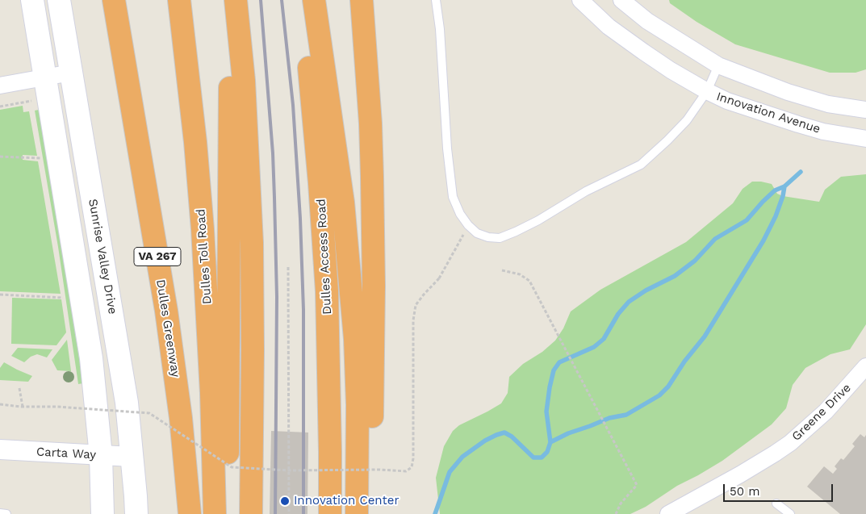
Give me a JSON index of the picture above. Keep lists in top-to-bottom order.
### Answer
{
  "streets": {
    "highway": [
      "VA 267",
      "Dulles Toll Road",
      "Dulles Access Road",
      "Dulles Greenway"
    ],
    "main road": ["Sunrise Valley Drive"],
    "street": ["Innovation Avenue", "Greene Drive", "Carta Way"]
  },
  "crossings": [
    ["Sunrise Valley Drive", "Carta Way"]
  ],
  "places": ["Innovation Center"],
  "scale_bar": "50 m"
}
